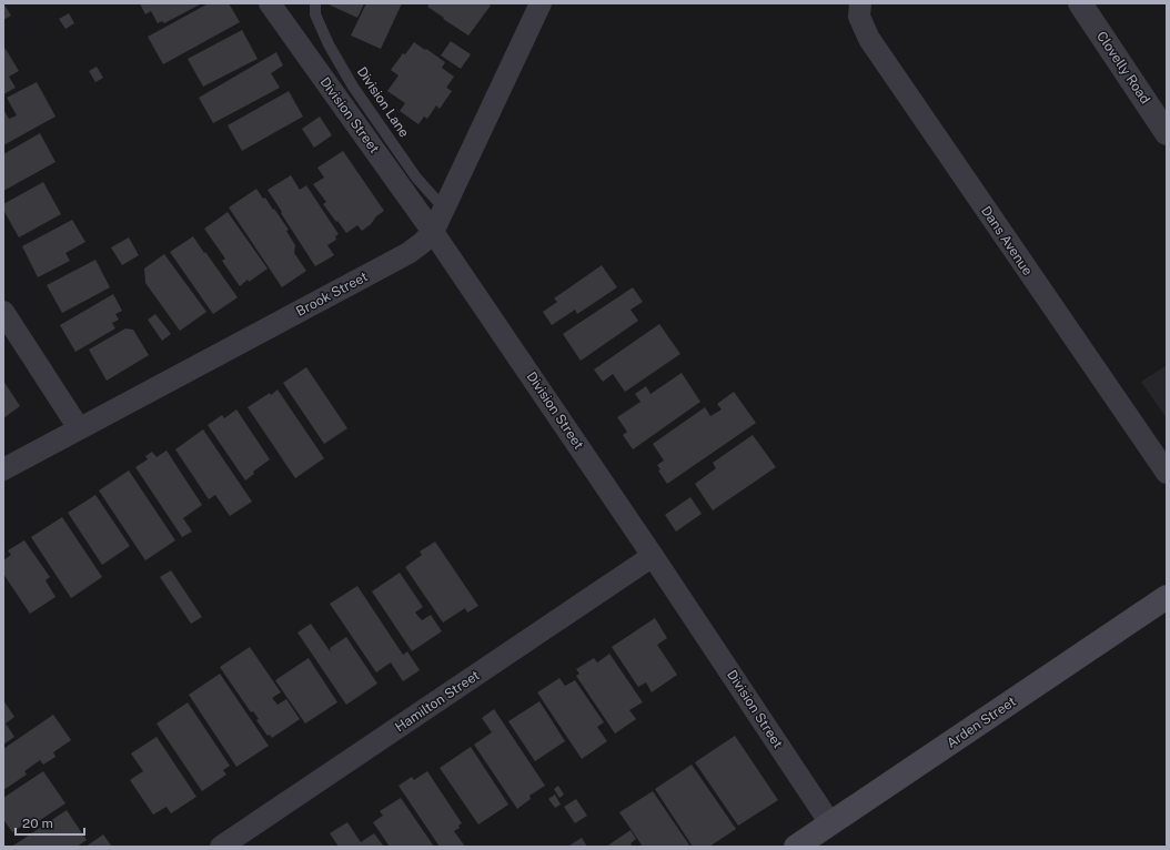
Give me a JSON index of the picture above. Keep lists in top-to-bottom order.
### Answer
{
  "streets": {
    "main road": ["Arden Street"],
    "street": [
      "Clovelly Road",
      "Division Street",
      "Dans Avenue",
      "Brook Street",
      "Hamilton Street"
    ],
    "lane": ["Division Lane"]
  },
  "crossings": [
    ["Division Lane", "Brook Street"],
    ["Division Street", "Brook Street"],
    ["Division Street", "Hamilton Street"],
    ["Division Street", "Arden Street"]
  ],
  "scale_bar": "20 m"
}
